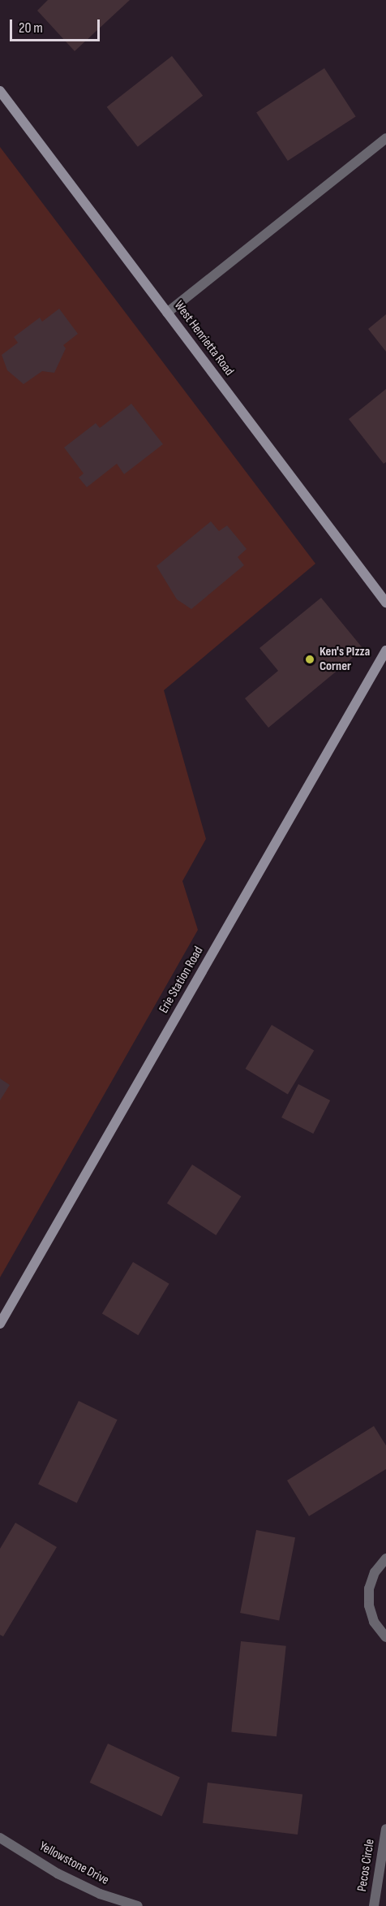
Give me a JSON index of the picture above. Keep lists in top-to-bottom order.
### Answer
{
  "streets": {
    "main road": ["West Henrietta Road", "Erie Station Road"],
    "street": ["Yellowstone Drive", "Pecos Circle"]
  },
  "places": ["Ken's PIzza Corner"],
  "scale_bar": "20 m"
}
